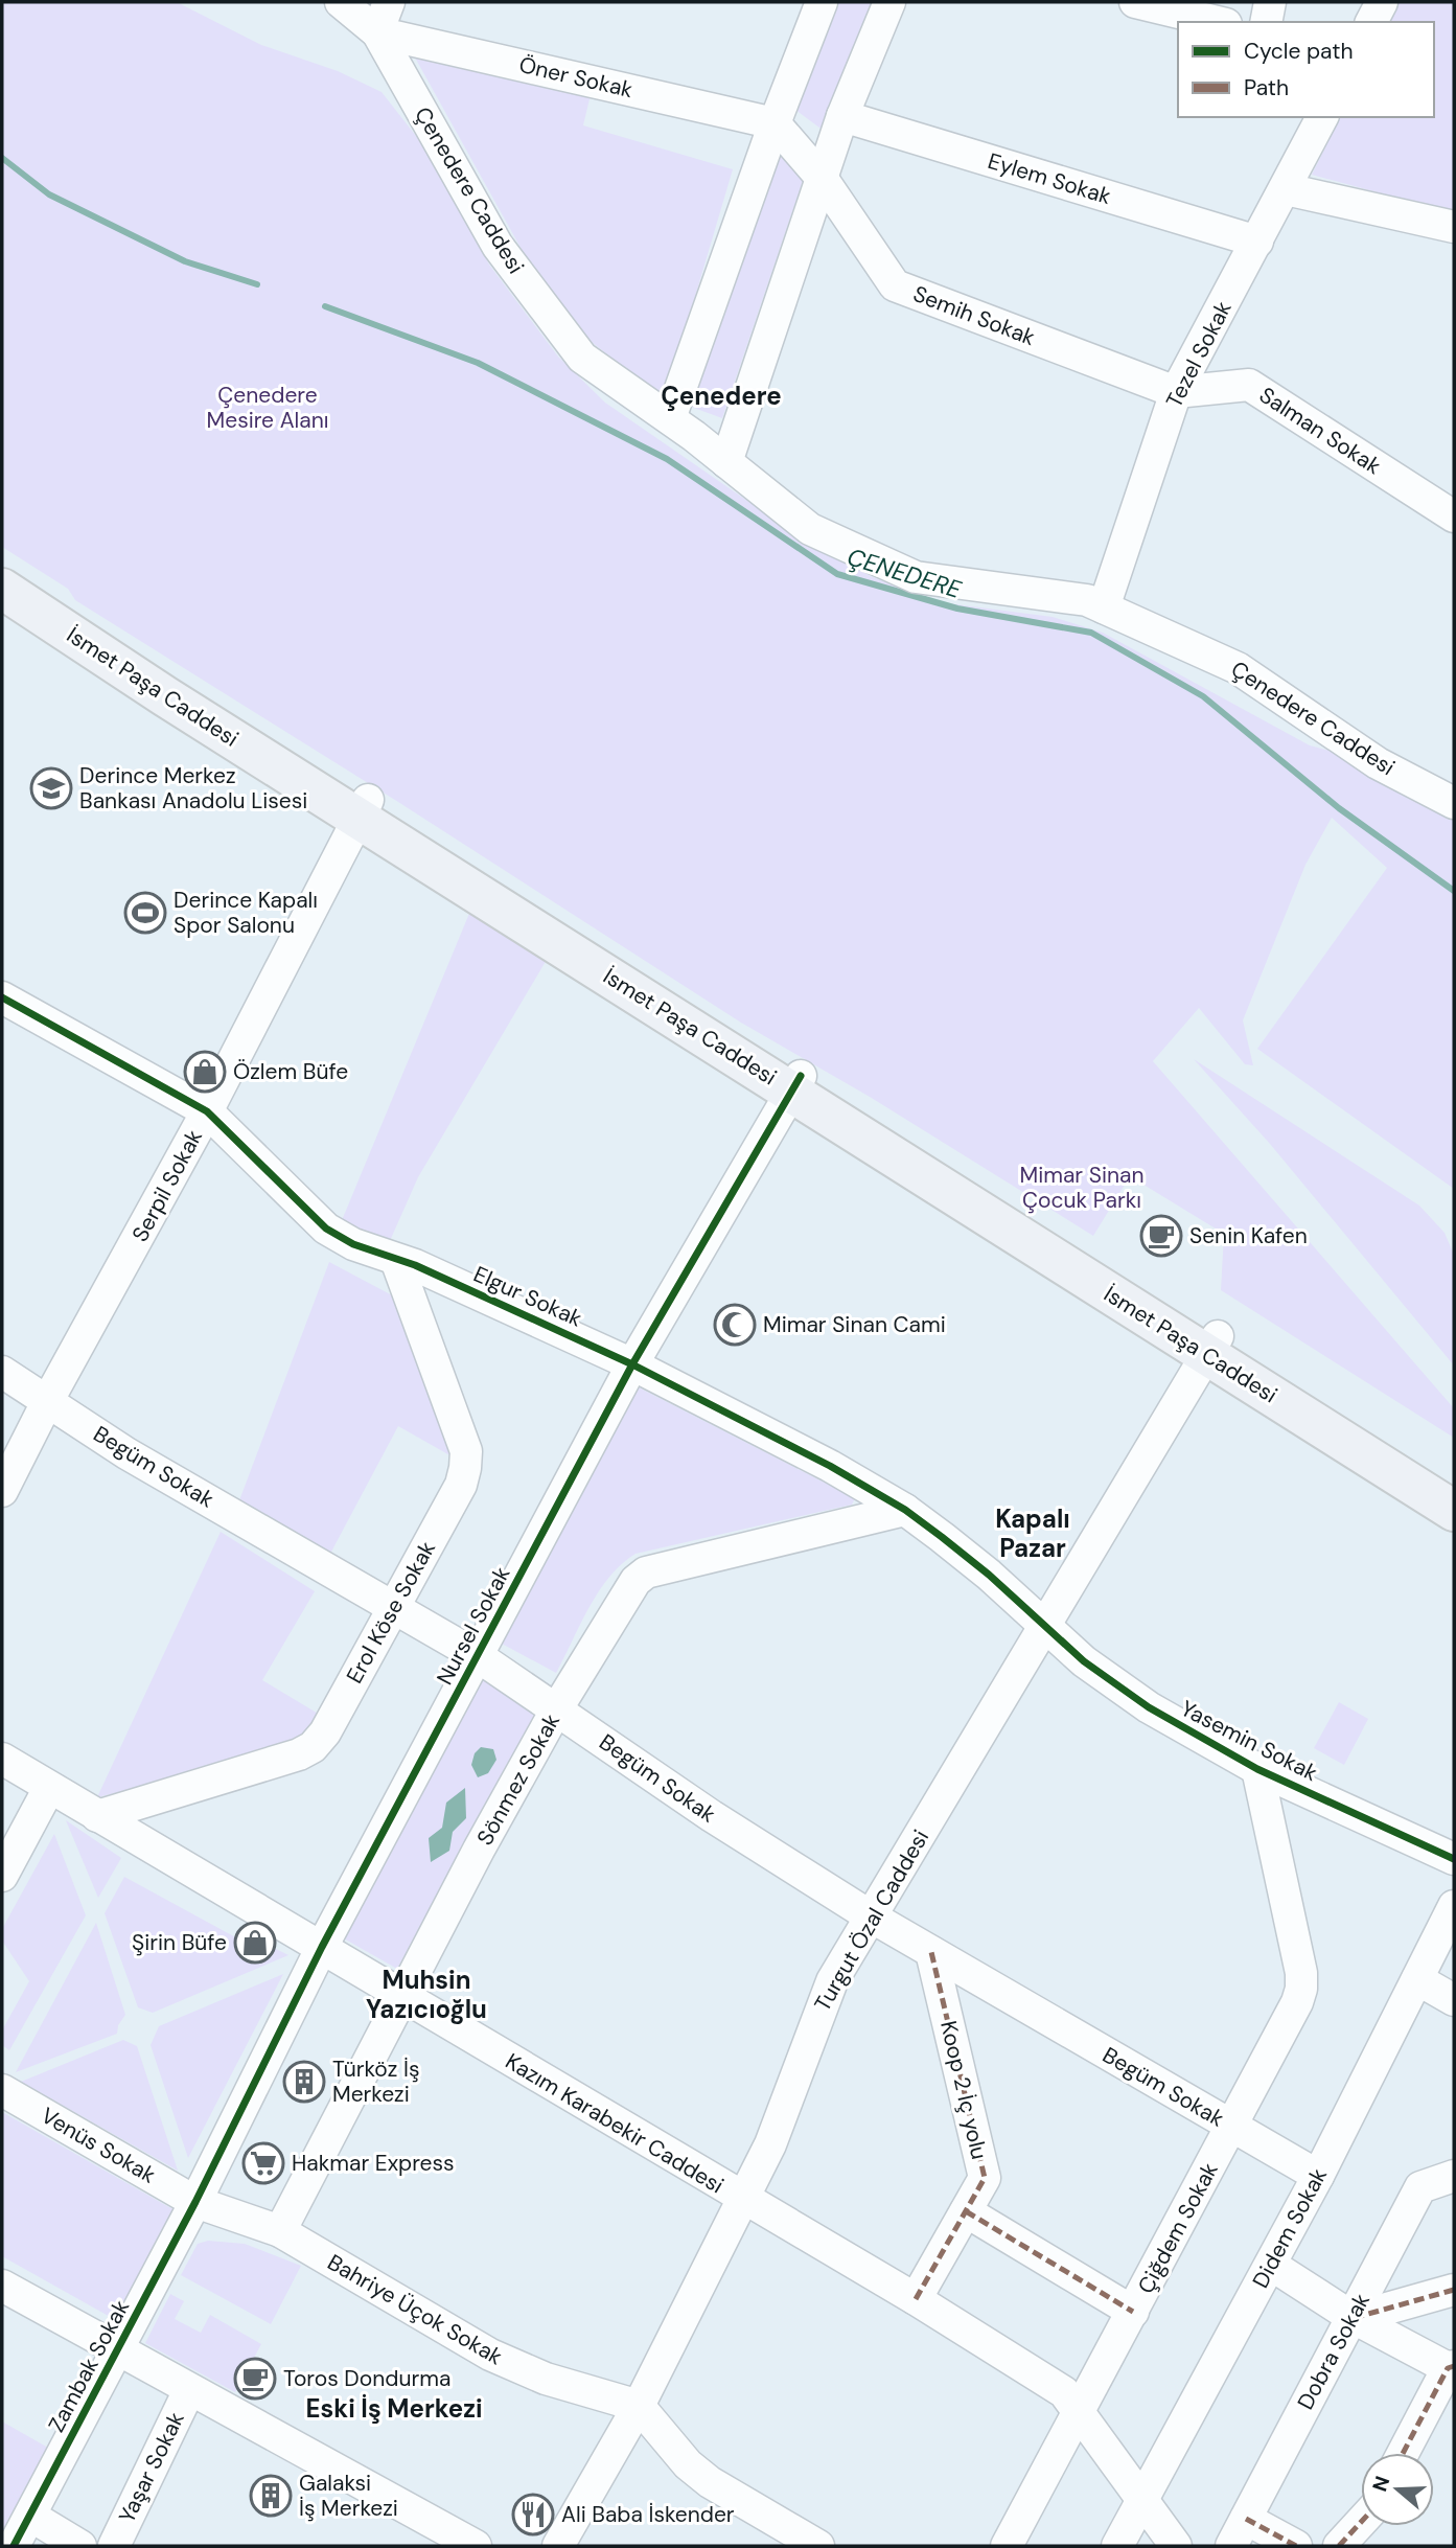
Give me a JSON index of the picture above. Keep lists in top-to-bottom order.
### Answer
{
  "streets": {
    "main road": ["İsmet Paşa Caddesi"],
    "street": [
      "Öner Sokak",
      "Eylem Sokak",
      "Çenedere Caddesi",
      "Semih Sokak",
      "Tezel Sokak",
      "Salman Sokak",
      "Serpil Sokak",
      "Elgur Sokak",
      "Begüm Sokak",
      "Erol Köse Sokak",
      "Nursel Sokak",
      "Yasemin Sokak",
      "Sönmez Sokak",
      "Turgut Özal Caddesi",
      "Koop 2 İç yolu",
      "Kazım Karabekir Caddesi",
      "Venüs Sokak",
      "Çiğdem Sokak",
      "Didem Sokak",
      "Bahriye Üçok Sokak",
      "Dobra Sokak",
      "Zambak Sokak",
      "Yaşar Sokak"
    ]
  },
  "crossings": [
    ["Öner Sokak", "Çenedere Caddesi"],
    ["Öner Sokak", "Semih Sokak"],
    ["Eylem Sokak", "Tezel Sokak"],
    ["Çenedere Caddesi", "Tezel Sokak"],
    ["Semih Sokak", "Tezel Sokak"],
    ["Semih Sokak", "Salman Sokak"],
    ["Tezel Sokak", "Salman Sokak"],
    ["İsmet Paşa Caddesi", "Serpil Sokak"],
    ["İsmet Paşa Caddesi", "Nursel Sokak"],
    ["İsmet Paşa Caddesi", "Turgut Özal Caddesi"],
    ["Serpil Sokak", "Elgur Sokak"],
    ["Serpil Sokak", "Begüm Sokak"],
    ["Elgur Sokak", "Erol Köse Sokak"],
    ["Elgur Sokak", "Nursel Sokak"],
    ["Elgur Sokak", "Yasemin Sokak"],
    ["Elgur Sokak", "Sönmez Sokak"],
    ["Elgur Sokak", "Turgut Özal Caddesi"],
    ["Begüm Sokak", "Erol Köse Sokak"],
    ["Begüm Sokak", "Nursel Sokak"],
    ["Begüm Sokak", "Sönmez Sokak"],
    ["Begüm Sokak", "Turgut Özal Caddesi"],
    ["Begüm Sokak", "Koop 2 İç yolu"],
    ["Begüm Sokak", "Çiğdem Sokak"],
    ["Begüm Sokak", "Didem Sokak"],
    ["Erol Köse Sokak", "Kazım Karabekir Caddesi"],
    ["Nursel Sokak", "Kazım Karabekir Caddesi"],
    ["Nursel Sokak", "Venüs Sokak"],
    ["Nursel Sokak", "Bahriye Üçok Sokak"],
    ["Nursel Sokak", "Zambak Sokak"],
    ["Yasemin Sokak", "Turgut Özal Caddesi"],
    ["Yasemin Sokak", "Çiğdem Sokak"],
    ["Sönmez Sokak", "Kazım Karabekir Caddesi"],
    ["Sönmez Sokak", "Bahriye Üçok Sokak"],
    ["Turgut Özal Caddesi", "Kazım Karabekir Caddesi"],
    ["Turgut Özal Caddesi", "Bahriye Üçok Sokak"],
    ["Koop 2 İç yolu", "Kazım Karabekir Caddesi"],
    ["Kazım Karabekir Caddesi", "Çiğdem Sokak"],
    ["Kazım Karabekir Caddesi", "Didem Sokak"],
    ["Venüs Sokak", "Bahriye Üçok Sokak"],
    ["Venüs Sokak", "Zambak Sokak"],
    ["Bahriye Üçok Sokak", "Zambak Sokak"]
  ],
  "districts": [
    "Çenedere",
    "Kapalı Pazar",
    "Muhsin Yazıcıoğlu",
    "Eski İş Merkezi"
  ],
  "water": ["ÇENEDERE"],
  "parks": ["Çenedere Mesire Alanı", "Mimar Sinan Çocuk Parkı"],
  "places": {
    "school or university": ["Derince Merkez Bankası Anadolu Lisesi"],
    "sports": ["Derince Kapalı Spor Salonu"],
    "shop": ["Özlem Büfe", "Şirin Büfe"],
    "cafe": ["Senin Kafen", "Toros Dondurma"],
    "mosque": ["Mimar Sinan Cami"],
    "building": ["Türköz İş Merkezi", "Galaksi İş Merkezi"],
    "supermarket": ["Hakmar Express"],
    "restaurant": ["Ali Baba İskender"]
  },
  "legend": ["Cycle path", "Path"],
  "north": "left"
}
